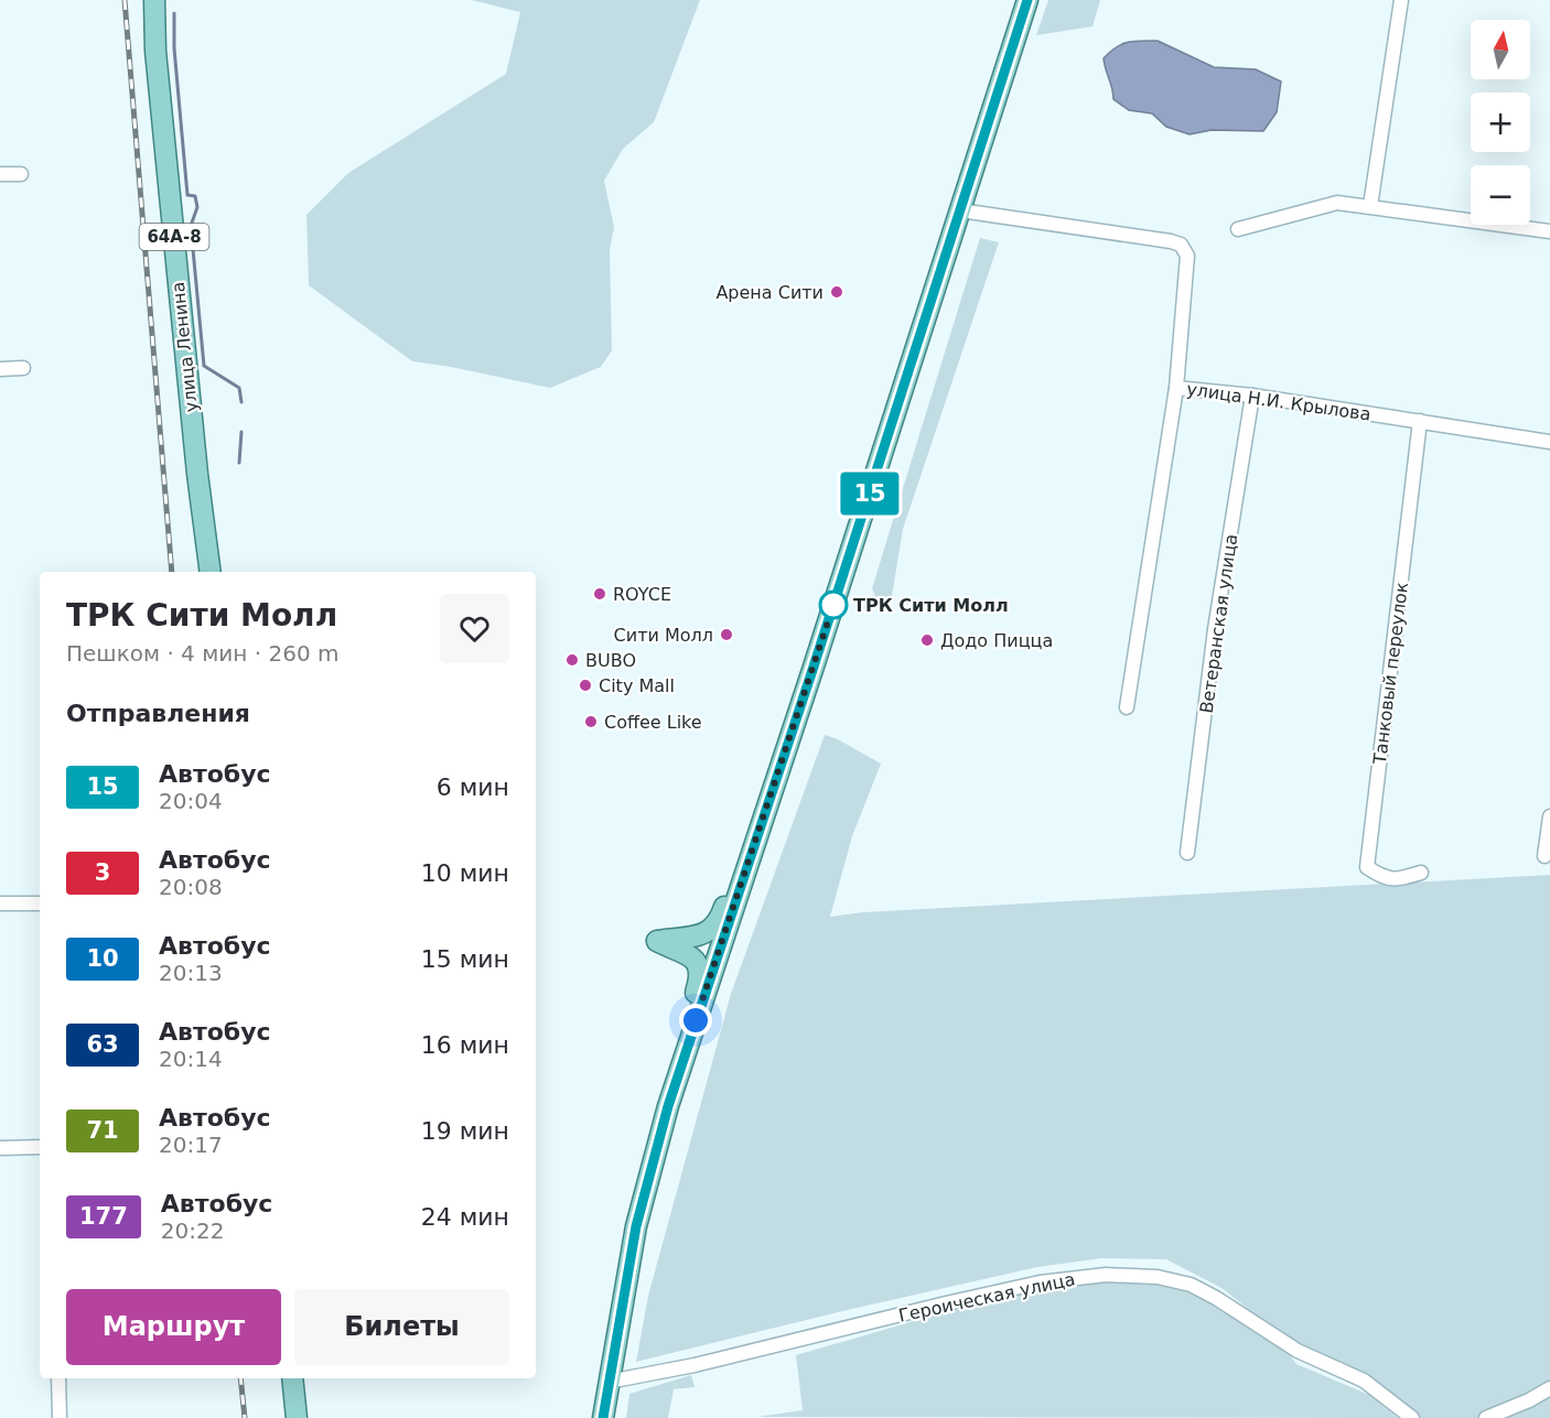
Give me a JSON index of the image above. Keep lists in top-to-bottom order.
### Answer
{
  "streets": {
    "main road": ["64А-8", "улица Ленина"],
    "street": [
      "улица Н.И. Крылова",
      "Ветеранская улица",
      "Танковый переулок",
      "Героическая улица"
    ]
  },
  "crossings": [
    ["улица Н.И. Крылова", "Ветеранская улица"],
    ["улица Н.И. Крылова", "Танковый переулок"]
  ],
  "places": [
    "Арена Сити",
    "ROYCE",
    "ТРК Сити Молл",
    "Сити Молл",
    "Додо Пицца",
    "BUBO",
    "City Mall",
    "Coffee Like"
  ],
  "lines": ["bus line 15"],
  "north": "top",
  "page": {
    "on_map": "15",
    "map_buttons": ["+", "−"],
    "heading": [
      ["ТРК Сити Молл", "Пешком · 4 мин · 260 m"],
      "Отправления"
    ],
    "list": [
      {
        "mark": "15",
        "name": "Автобус",
        "note": "20:04",
        "value": "6 мин"
      },
      {
        "mark": "3",
        "name": "Автобус",
        "note": "20:08",
        "value": "10 мин"
      },
      {
        "mark": "10",
        "name": "Автобус",
        "note": "20:13",
        "value": "15 мин"
      },
      {
        "mark": "63",
        "name": "Автобус",
        "note": "20:14",
        "value": "16 мин"
      },
      {
        "mark": "71",
        "name": "Автобус",
        "note": "20:17",
        "value": "19 мин"
      },
      {
        "mark": "177",
        "name": "Автобус",
        "note": "20:22",
        "value": "24 мин"
      }
    ],
    "buttons": ["Маршрут", "Билеты"]
  }
}
